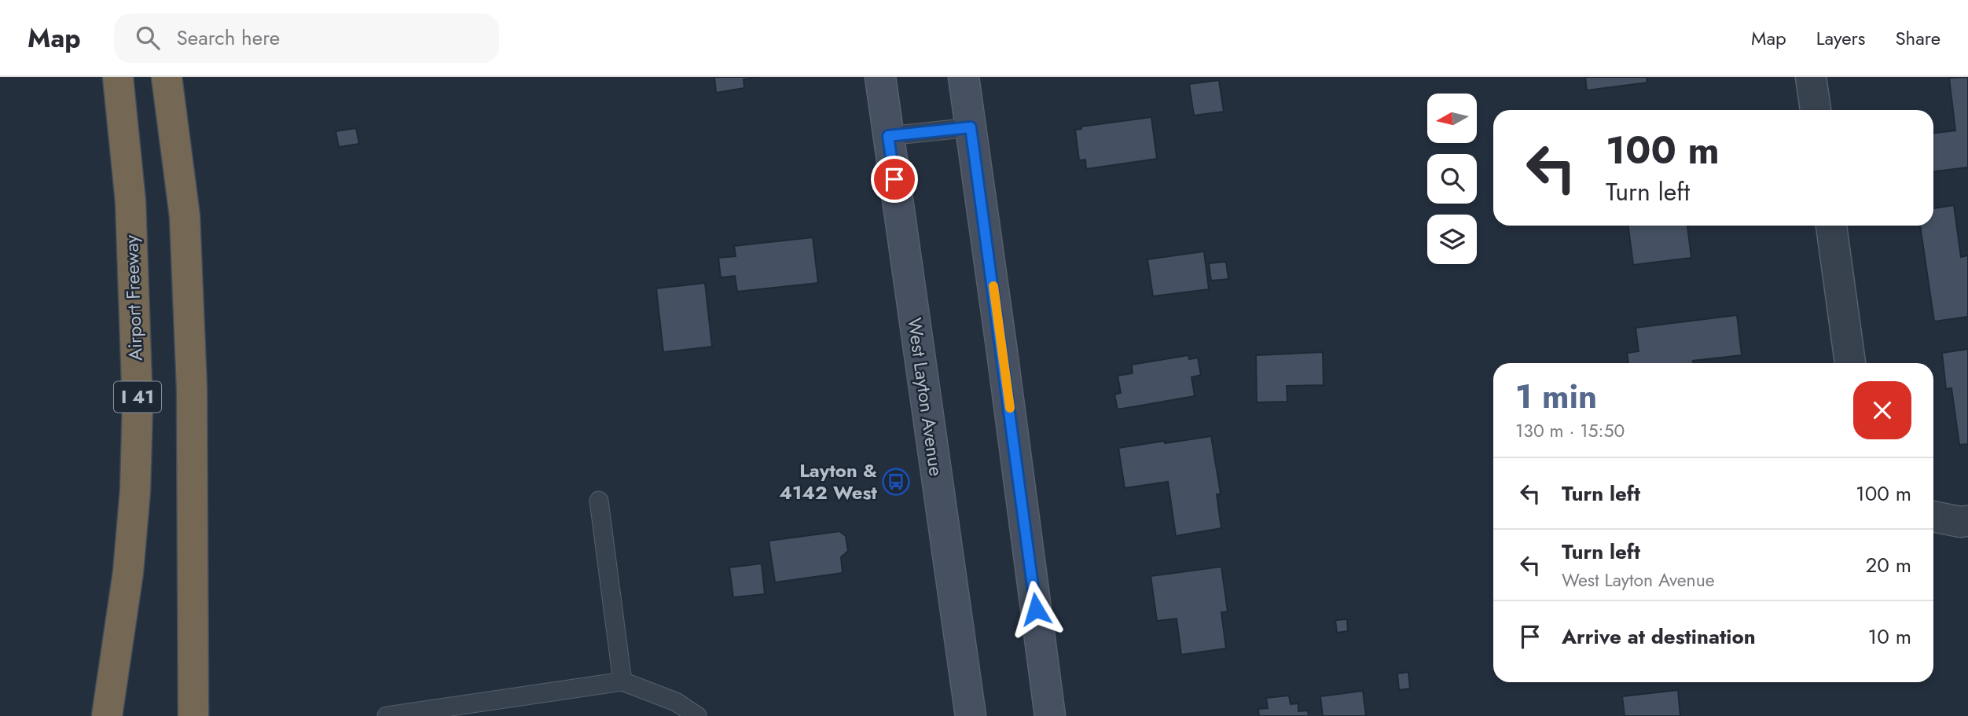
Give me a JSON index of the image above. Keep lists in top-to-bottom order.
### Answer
{
  "streets": {
    "highway": ["Airport Freeway", "I 41"],
    "main road": ["West Layton Avenue"]
  },
  "places": {
    "bus stop": ["Layton & 4142 West"]
  },
  "north": "left",
  "page": {
    "header": "Map",
    "search": "Search here",
    "nav": ["Map", "Layers", "Share"],
    "turn": ["100 m", "Turn left"],
    "heading": ["1 min", "130 m · 15:50"],
    "list": [
      {
        "name": "Turn left",
        "value": "100 m"
      },
      {
        "name": "Turn left",
        "note": "West Layton Avenue",
        "value": "20 m"
      },
      {
        "name": "Arrive at destination",
        "value": "10 m"
      }
    ]
  }
}
